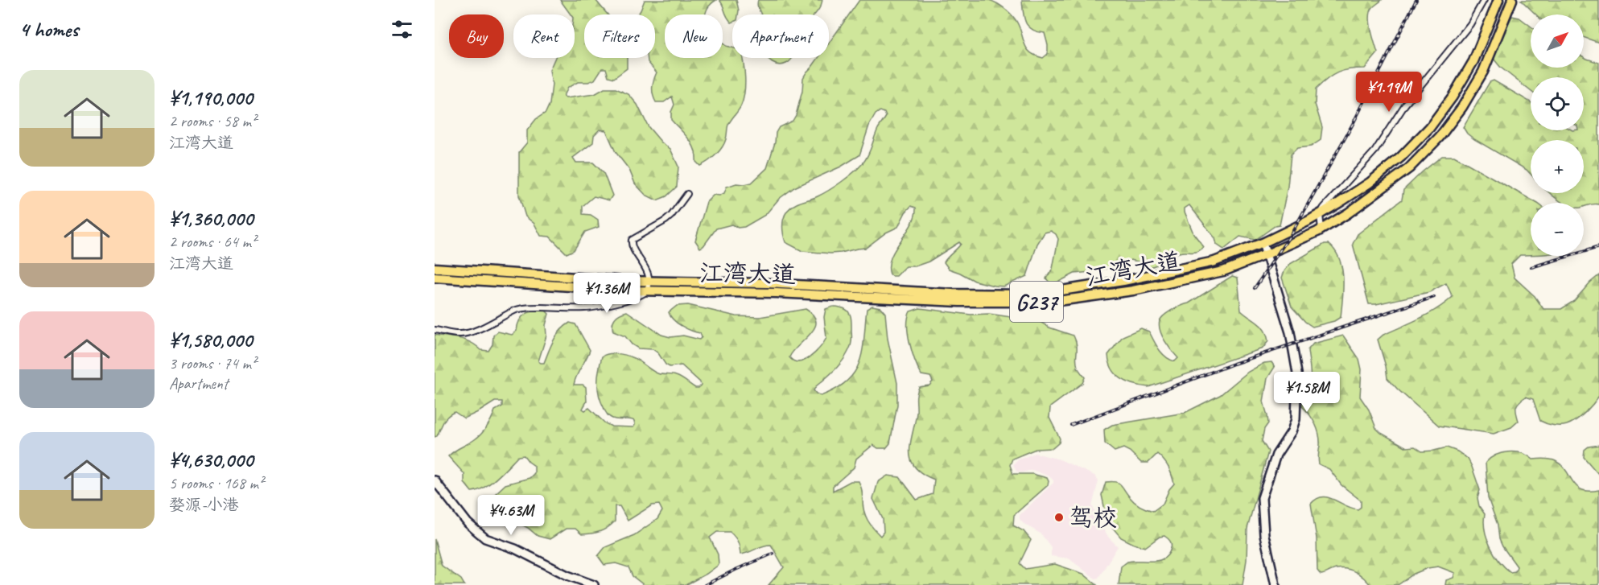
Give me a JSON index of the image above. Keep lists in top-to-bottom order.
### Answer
{
  "streets": {
    "highway": ["江湾大道", "G237"]
  },
  "places": ["驾校"],
  "north": "top right",
  "page": {
    "heading": "4 homes",
    "map_buttons": ["+", "−"],
    "chip": [
      "Buy",
      "Rent",
      "Filters",
      "New",
      "Apartment"
    ],
    "list": [
      {
        "name": "¥1,190,000",
        "note": "2 rooms · 58 m² · 江湾大道"
      },
      {
        "name": "¥1,360,000",
        "note": "2 rooms · 64 m² · 江湾大道"
      },
      {
        "name": "¥1,580,000",
        "note": "3 rooms · 74 m² · Apartment"
      },
      {
        "name": "¥4,630,000",
        "note": "5 rooms · 168 m² · 婺源-小港"
      }
    ],
    "price": [
      "¥1.19M",
      "¥1.36M",
      "¥1.58M",
      "¥4.63M"
    ]
  }
}
